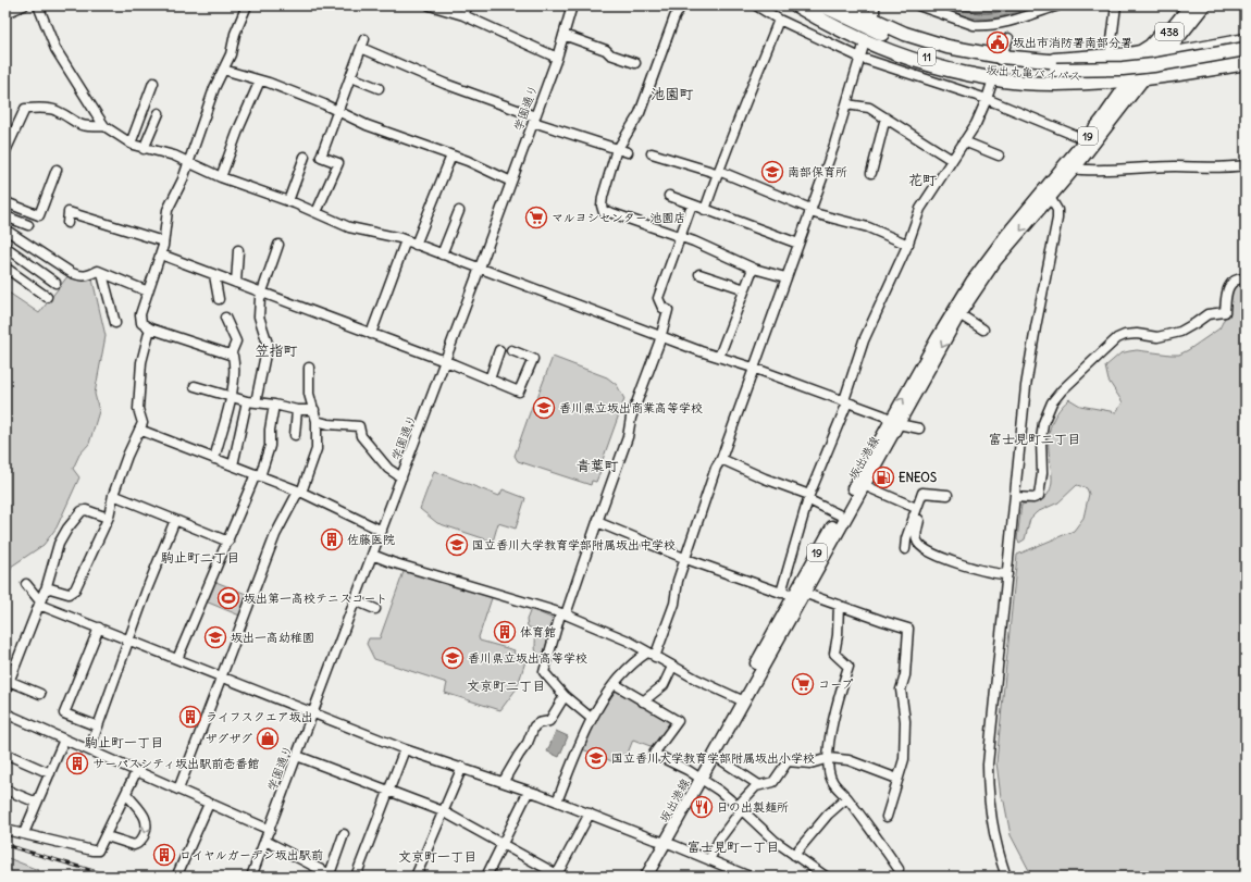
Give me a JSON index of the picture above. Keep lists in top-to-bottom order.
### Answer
{
  "streets": {
    "highway": ["438", "11", "坂出丸亀バイパス"],
    "main road": ["19", "坂出港線"],
    "street": ["学園通り"]
  },
  "crossings": [
    ["438", "坂出港線"]
  ],
  "districts": [
    "池園町",
    "花町",
    "笠指町",
    "富士見町二丁目",
    "青葉町",
    "駒止町二丁目",
    "文京町二丁目",
    "駒止町一丁目",
    "富士見町一丁目",
    "文京町一丁目"
  ],
  "places": {
    "public building": ["坂出市消防署南部分署"],
    "school or university": [
      "南部保育所",
      "香川県立坂出商業高等学校",
      "国立香川大学教育学部附属坂出中学校",
      "坂出一高幼稚園",
      "香川県立坂出高等学校",
      "国立香川大学教育学部附属坂出小学校"
    ],
    "supermarket": ["マルヨシセンター 池園店", "コープ"],
    "fuel station": ["ENEOS"],
    "building": [
      "佐藤医院",
      "体育館",
      "ライフスクエア坂出",
      "サーパスシティ坂出駅前壱番館",
      "ロイヤルガーデン坂出駅前"
    ],
    "sports": ["坂出第一高校テニスコート"],
    "shop": ["ザグザグ"],
    "restaurant": ["日の出製麺所"]
  }
}
